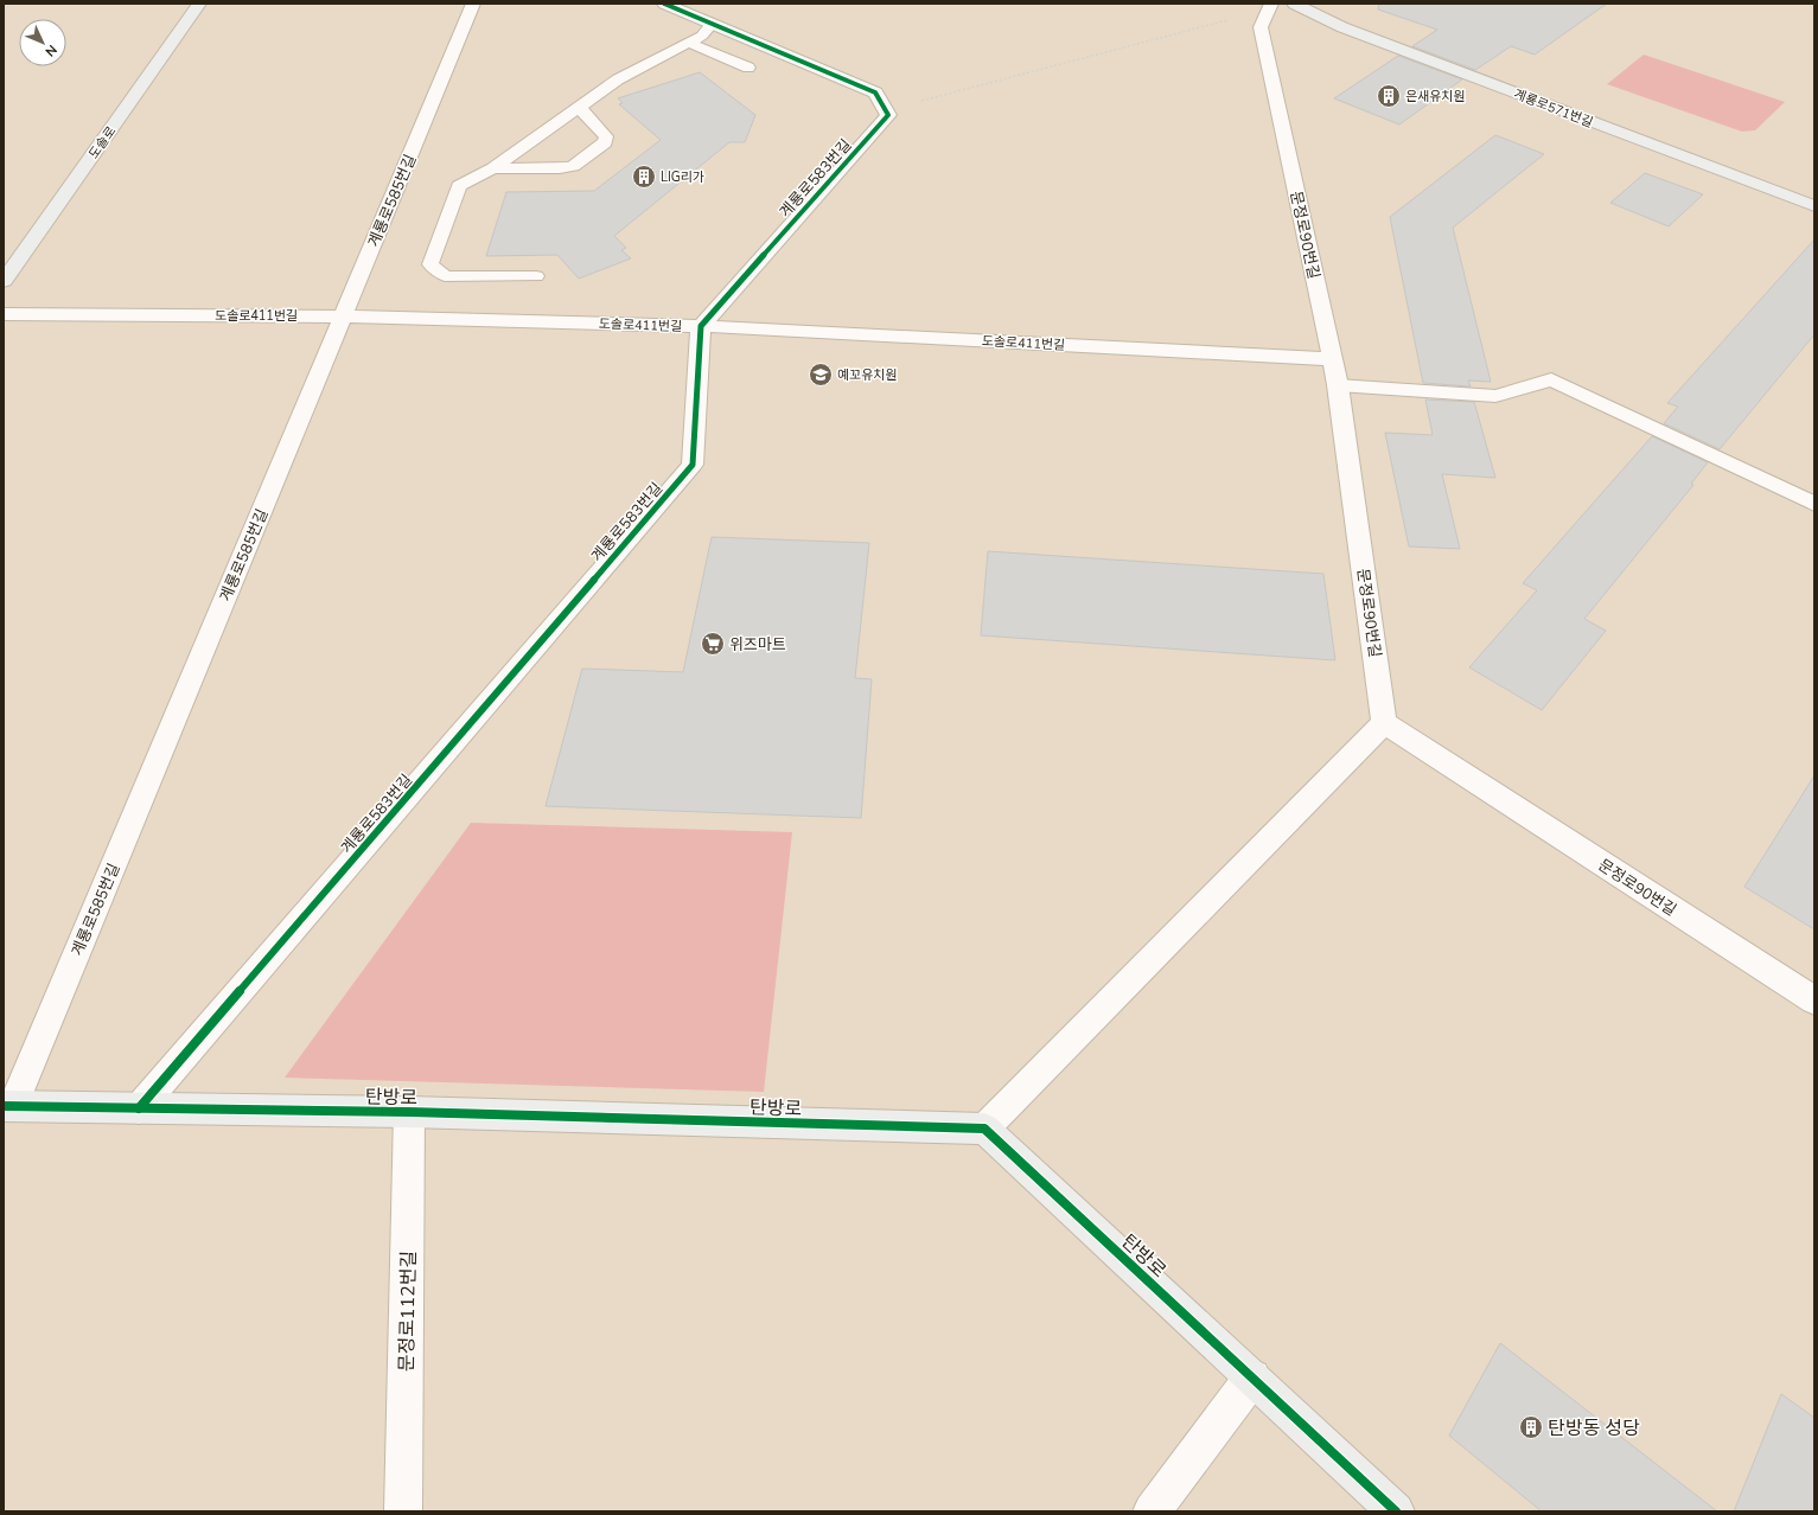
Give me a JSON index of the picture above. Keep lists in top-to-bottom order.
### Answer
{
  "streets": {
    "street": [
      "계룡로571번길",
      "도솔로",
      "계룡로583번길",
      "계룡로585번길",
      "문정로90번길",
      "도솔로411번길",
      "탄방로",
      "문정로112번길"
    ]
  },
  "crossings": [
    ["계룡로583번길", "도솔로411번길"],
    ["계룡로583번길", "탄방로"],
    ["계룡로585번길", "도솔로411번길"],
    ["계룡로585번길", "탄방로"],
    ["문정로90번길", "도솔로411번길"],
    ["탄방로", "문정로112번길"]
  ],
  "places": {
    "building": ["은새유치원", "LIG리가", "탄방동 성당"],
    "school or university": ["예꼬유치원"],
    "supermarket": ["위즈마트"]
  },
  "north": "bottom right"
}
